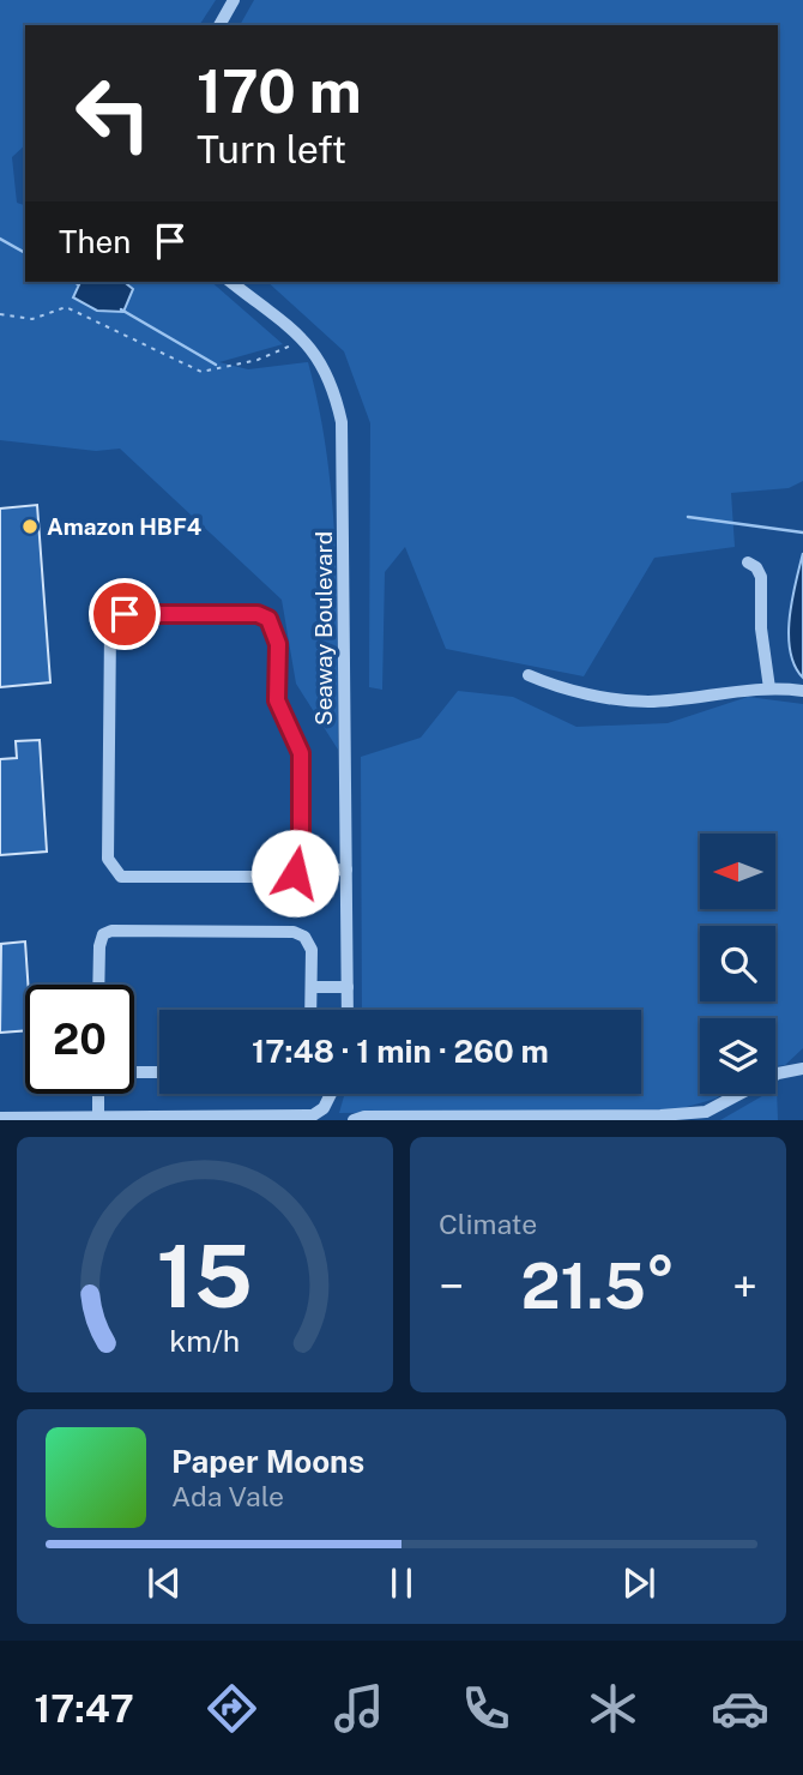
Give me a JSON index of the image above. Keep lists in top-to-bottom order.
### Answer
{
  "streets": {
    "street": ["Seaway Boulevard"]
  },
  "places": ["Amazon HBF4"],
  "north": "left",
  "page": {
    "turn": ["170 m", "Turn left"],
    "then": "Then",
    "limit": "20",
    "trip": "17:48 · 1 min · 260 m",
    "tile": "Climate",
    "heat": ["−", "21.5°", "+"],
    "song": ["Paper Moons", "Ada Vale"],
    "tabs": "17:47",
    "gauge": ["15", "km/h"]
  }
}
